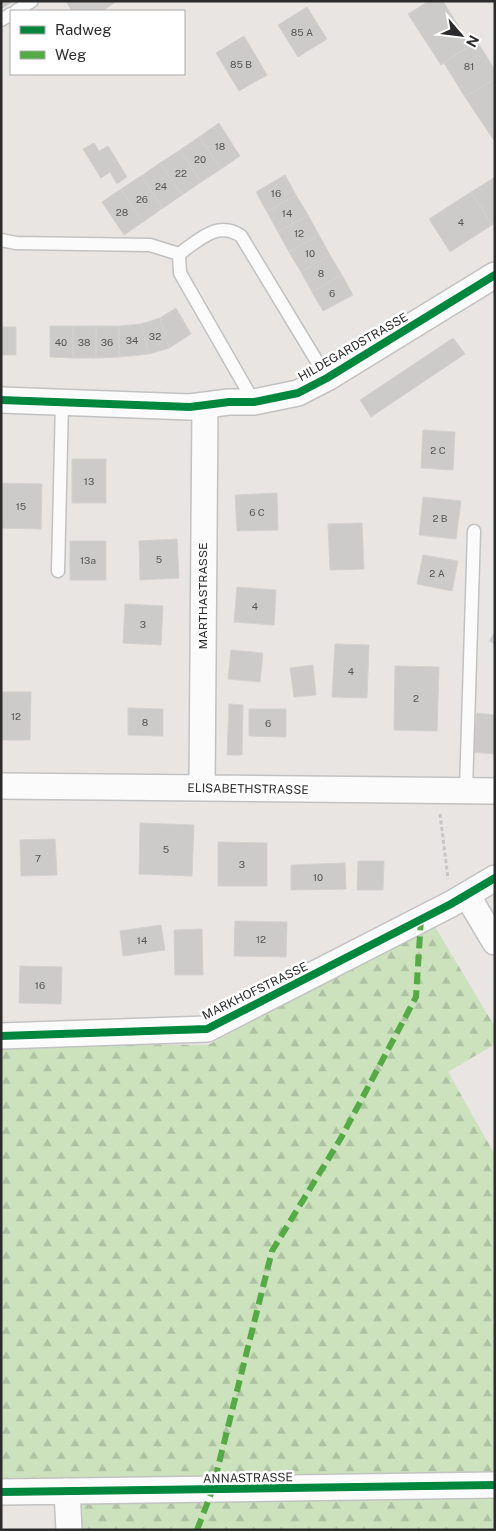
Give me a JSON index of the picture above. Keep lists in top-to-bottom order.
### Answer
{
  "streets": {
    "street": [
      "HILDEGARDSTRASSE",
      "MARTHASTRASSE",
      "ELISABETHSTRASSE",
      "MARKHOFSTRASSE",
      "ANNASTRASSE"
    ]
  },
  "crossings": [
    ["HILDEGARDSTRASSE", "MARTHASTRASSE"],
    ["MARTHASTRASSE", "ELISABETHSTRASSE"]
  ],
  "house_numbers": [
    "85 A",
    "85 B",
    "81",
    "18",
    "20",
    "22",
    "24",
    "16",
    "26",
    "28",
    "14",
    "4",
    "12",
    "10",
    "8",
    "6",
    "32",
    "34",
    "40",
    "38",
    "36",
    "2 C",
    "13",
    "15",
    "6 C",
    "2 B",
    "5",
    "13a",
    "2 A",
    "4",
    "3",
    "4",
    "2",
    "12",
    "8",
    "6",
    "5",
    "7",
    "3",
    "10",
    "12",
    "14",
    "16"
  ],
  "legend": ["Radweg", "Weg"],
  "north": "bottom right"
}
